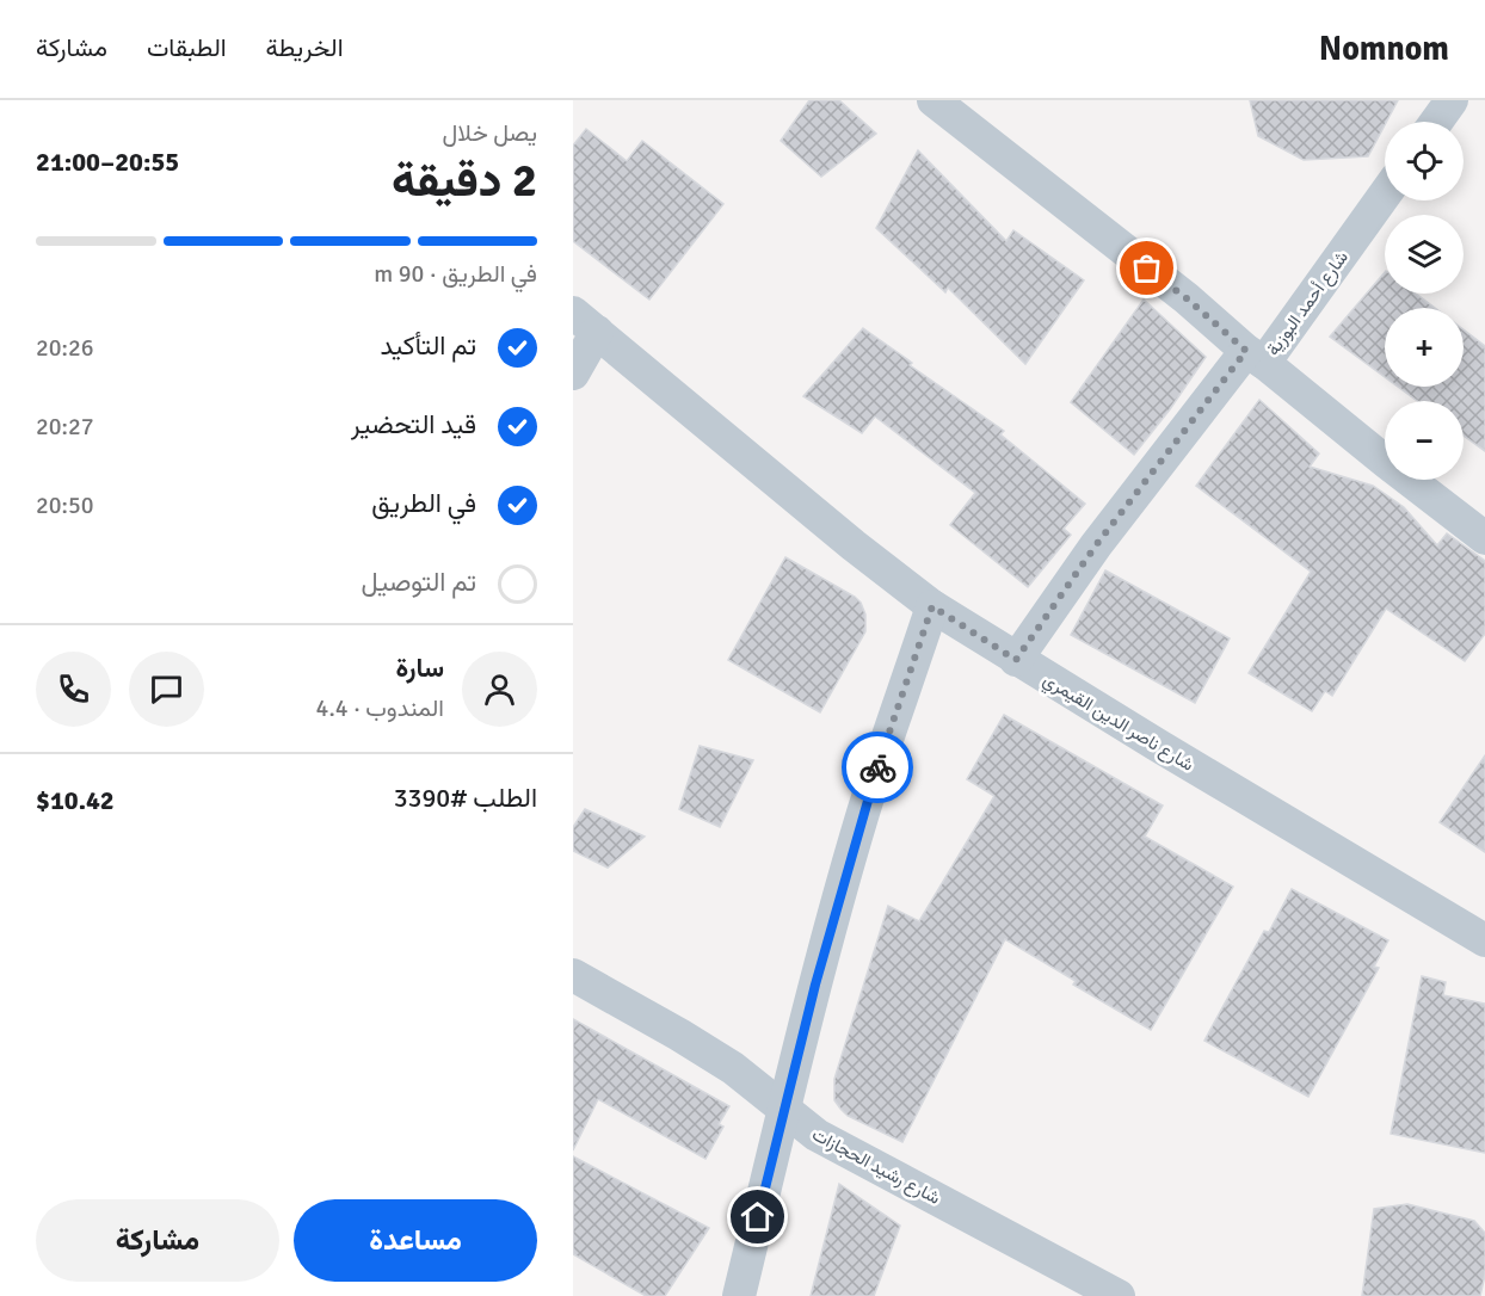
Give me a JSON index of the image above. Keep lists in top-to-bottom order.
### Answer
{
  "streets": {
    "street": ["شارع أحمد البوزية", "شارع ناصر الدين القيمري", "شارع رشيد الحجازات"]
  },
  "page": {
    "header": "Nomnom",
    "nav": ["الخريطة", "الطبقات", "مشاركة"],
    "heading": ["2 دقيقة", "يصل خلال", "20:55–21:00"],
    "panel": [
      "سارة",
      "المندوب · 4.4",
      "الطلب #3390",
      "$10.42"
    ],
    "map_buttons": ["+", "−"],
    "bar": "في الطريق · 90 m",
    "list": [
      ["تم التأكيد", "20:26"],
      ["قيد التحضير", "20:27"],
      ["في الطريق", "20:50"],
      "تم التوصيل"
    ],
    "buttons": ["مساعدة", "مشاركة"]
  }
}
